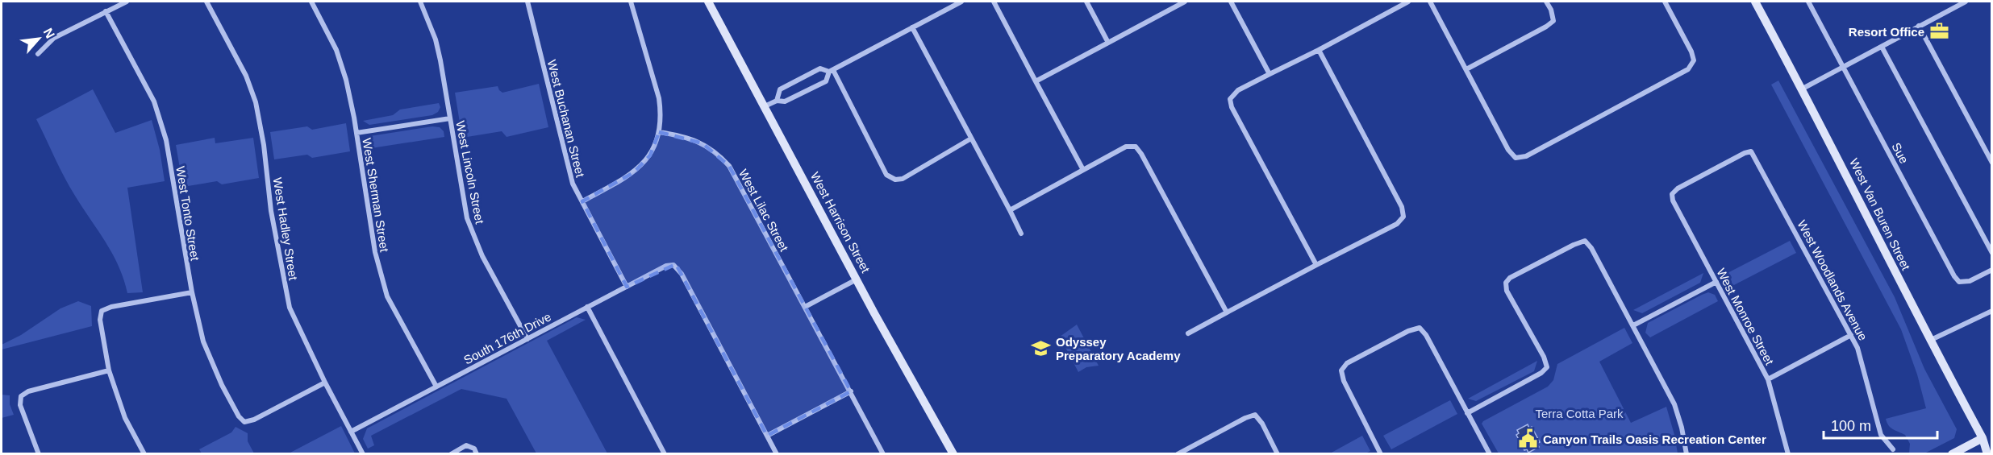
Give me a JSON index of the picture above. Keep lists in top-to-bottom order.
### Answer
{
  "streets": {
    "street": [
      "West Buchanan Street",
      "Sue",
      "West Lincoln Street",
      "West Sherman Street",
      "West Lilac Street",
      "West Tonto Street",
      "West Van Buren Street",
      "West Harrison Street",
      "West Hadley Street",
      "West Woodlands Avenue",
      "West Monroe Street",
      "South 176th Drive"
    ]
  },
  "crossings": [
    ["West Buchanan Street", "South 176th Drive"],
    ["West Lincoln Street", "South 176th Drive"],
    ["West Sherman Street", "South 176th Drive"],
    ["West Tonto Street", "West Hadley Street"],
    ["West Hadley Street", "South 176th Drive"],
    ["West Woodlands Avenue", "West Monroe Street"]
  ],
  "parks": ["Terra Cotta Park"],
  "places": {
    "office": ["Resort Office"],
    "school or university": ["Odyssey Preparatory Academy"],
    "public building": ["Canyon Trails Oasis Recreation Center"]
  },
  "scale_bar": "100 m",
  "north": "top right"
}
